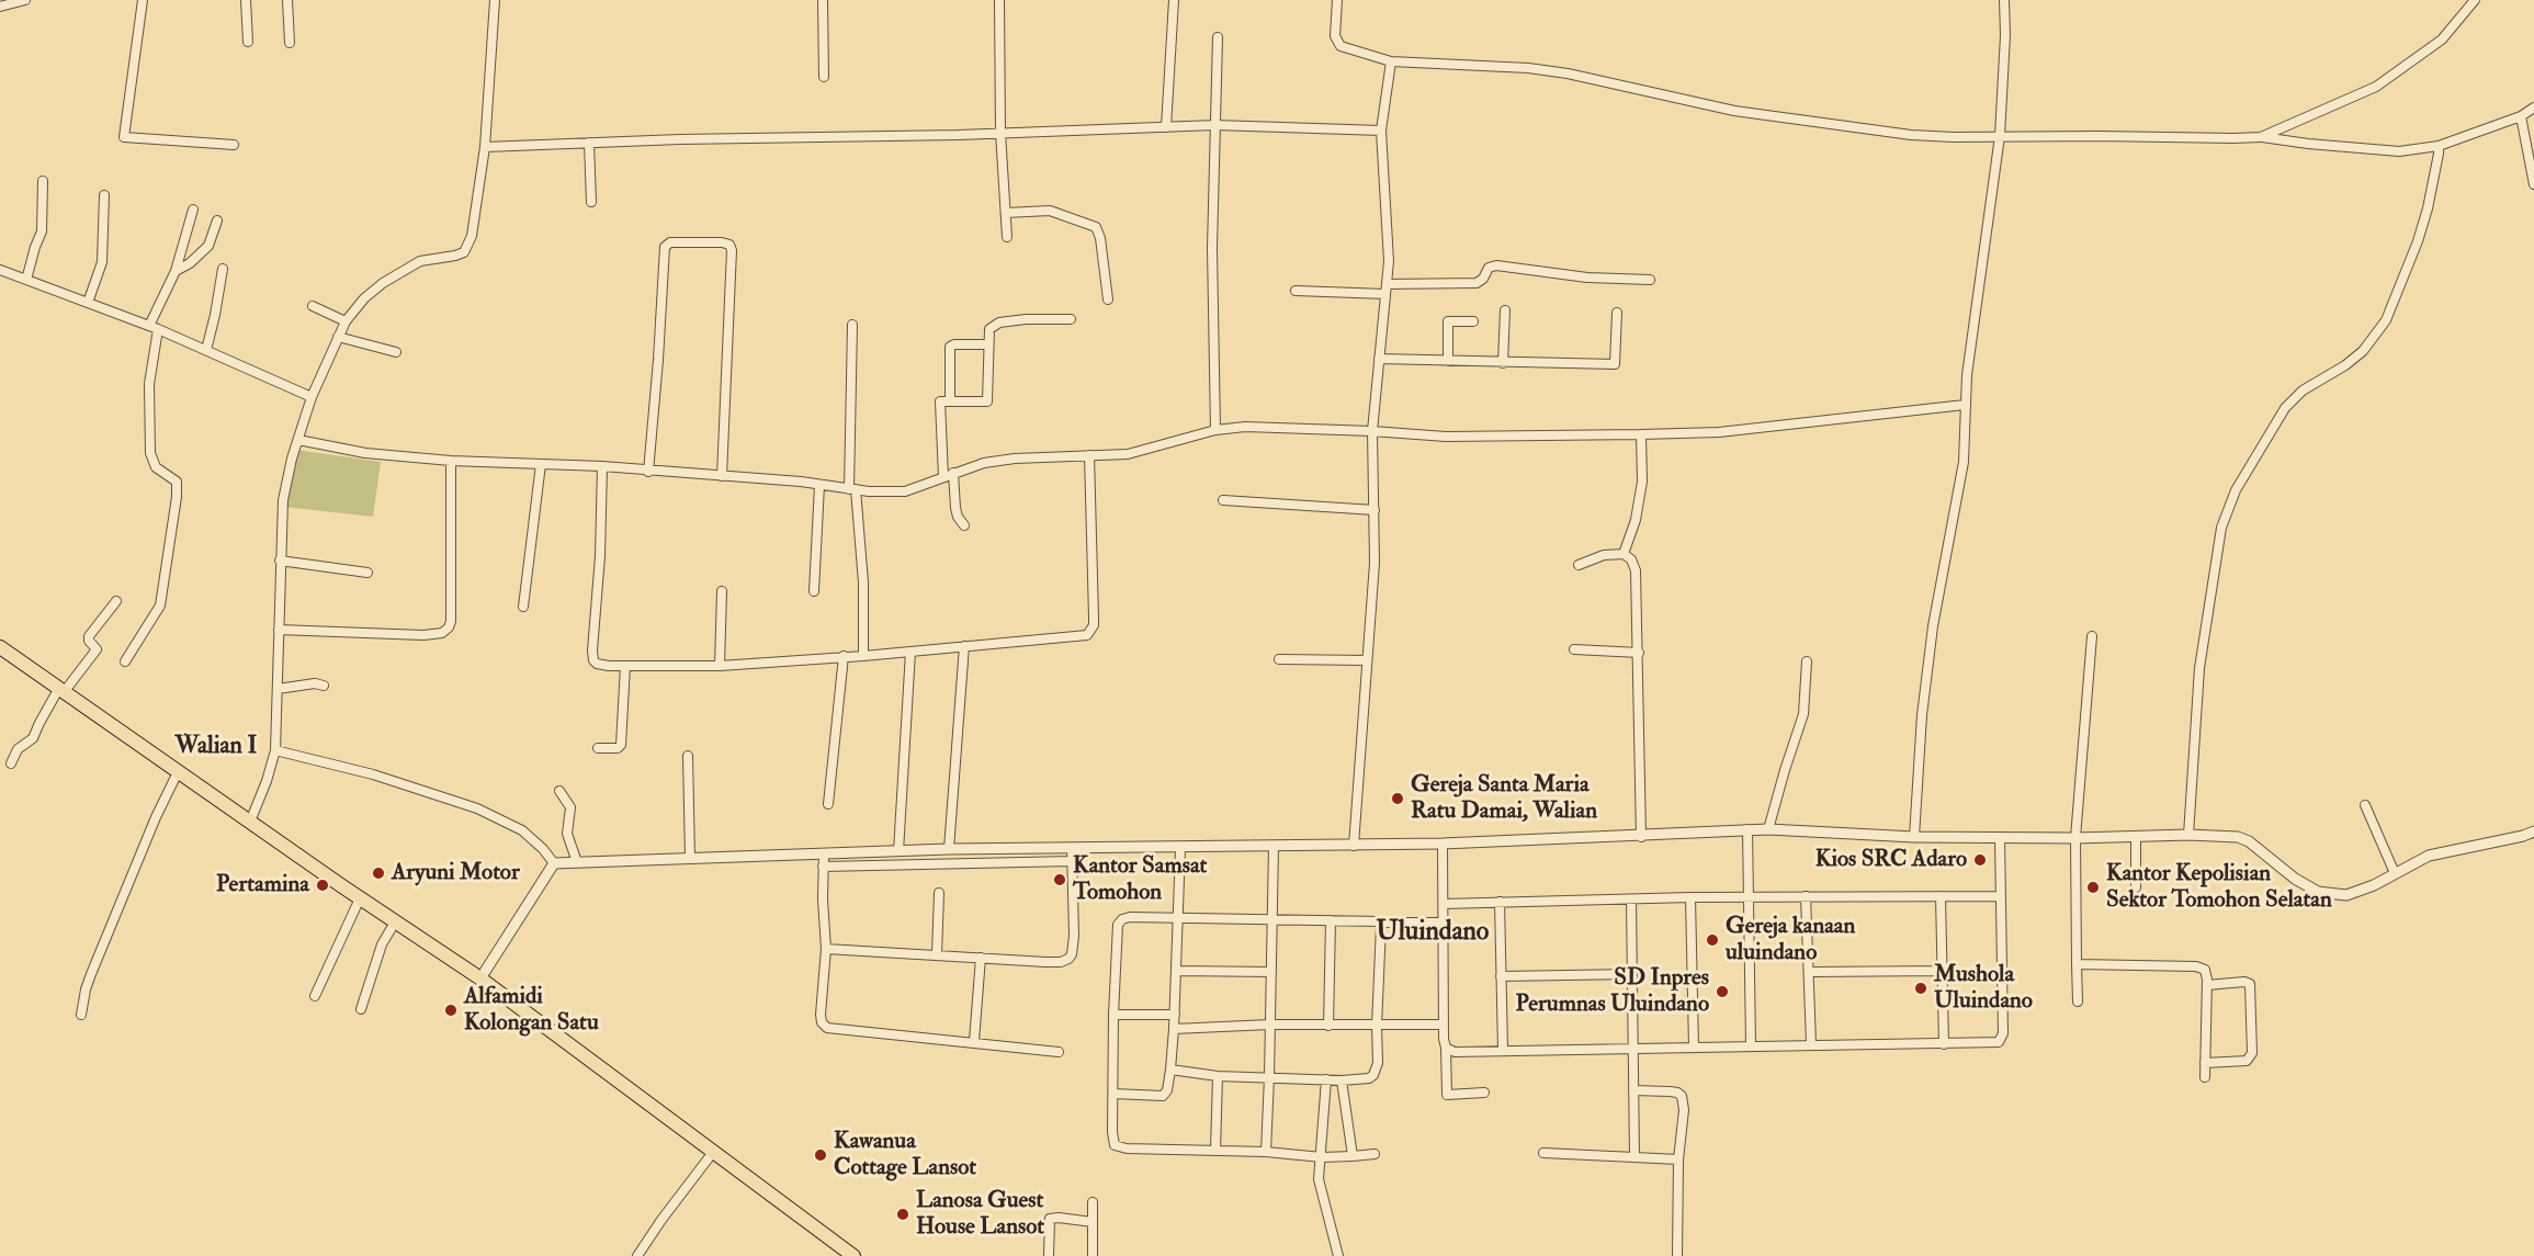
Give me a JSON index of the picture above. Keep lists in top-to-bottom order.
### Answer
{
  "districts": ["Walian I", "Uluindano"],
  "places": [
    "Gereja Santa Maria Ratu Damai, Walian",
    "Kios SRC Adaro",
    "Aryuni Motor",
    "Kantor Samsat Tomohon",
    "Pertamina",
    "Kantor Kepolisian Sektor Tomohon Selatan",
    "Gereja kanaan uluindano",
    "Mushola Uluindano",
    "SD Inpres Perumnas Uluindano",
    "Alfamidi Kolongan Satu",
    "Kawanua Cottage Lansot",
    "Lanosa Guest House Lansot"
  ]
}
